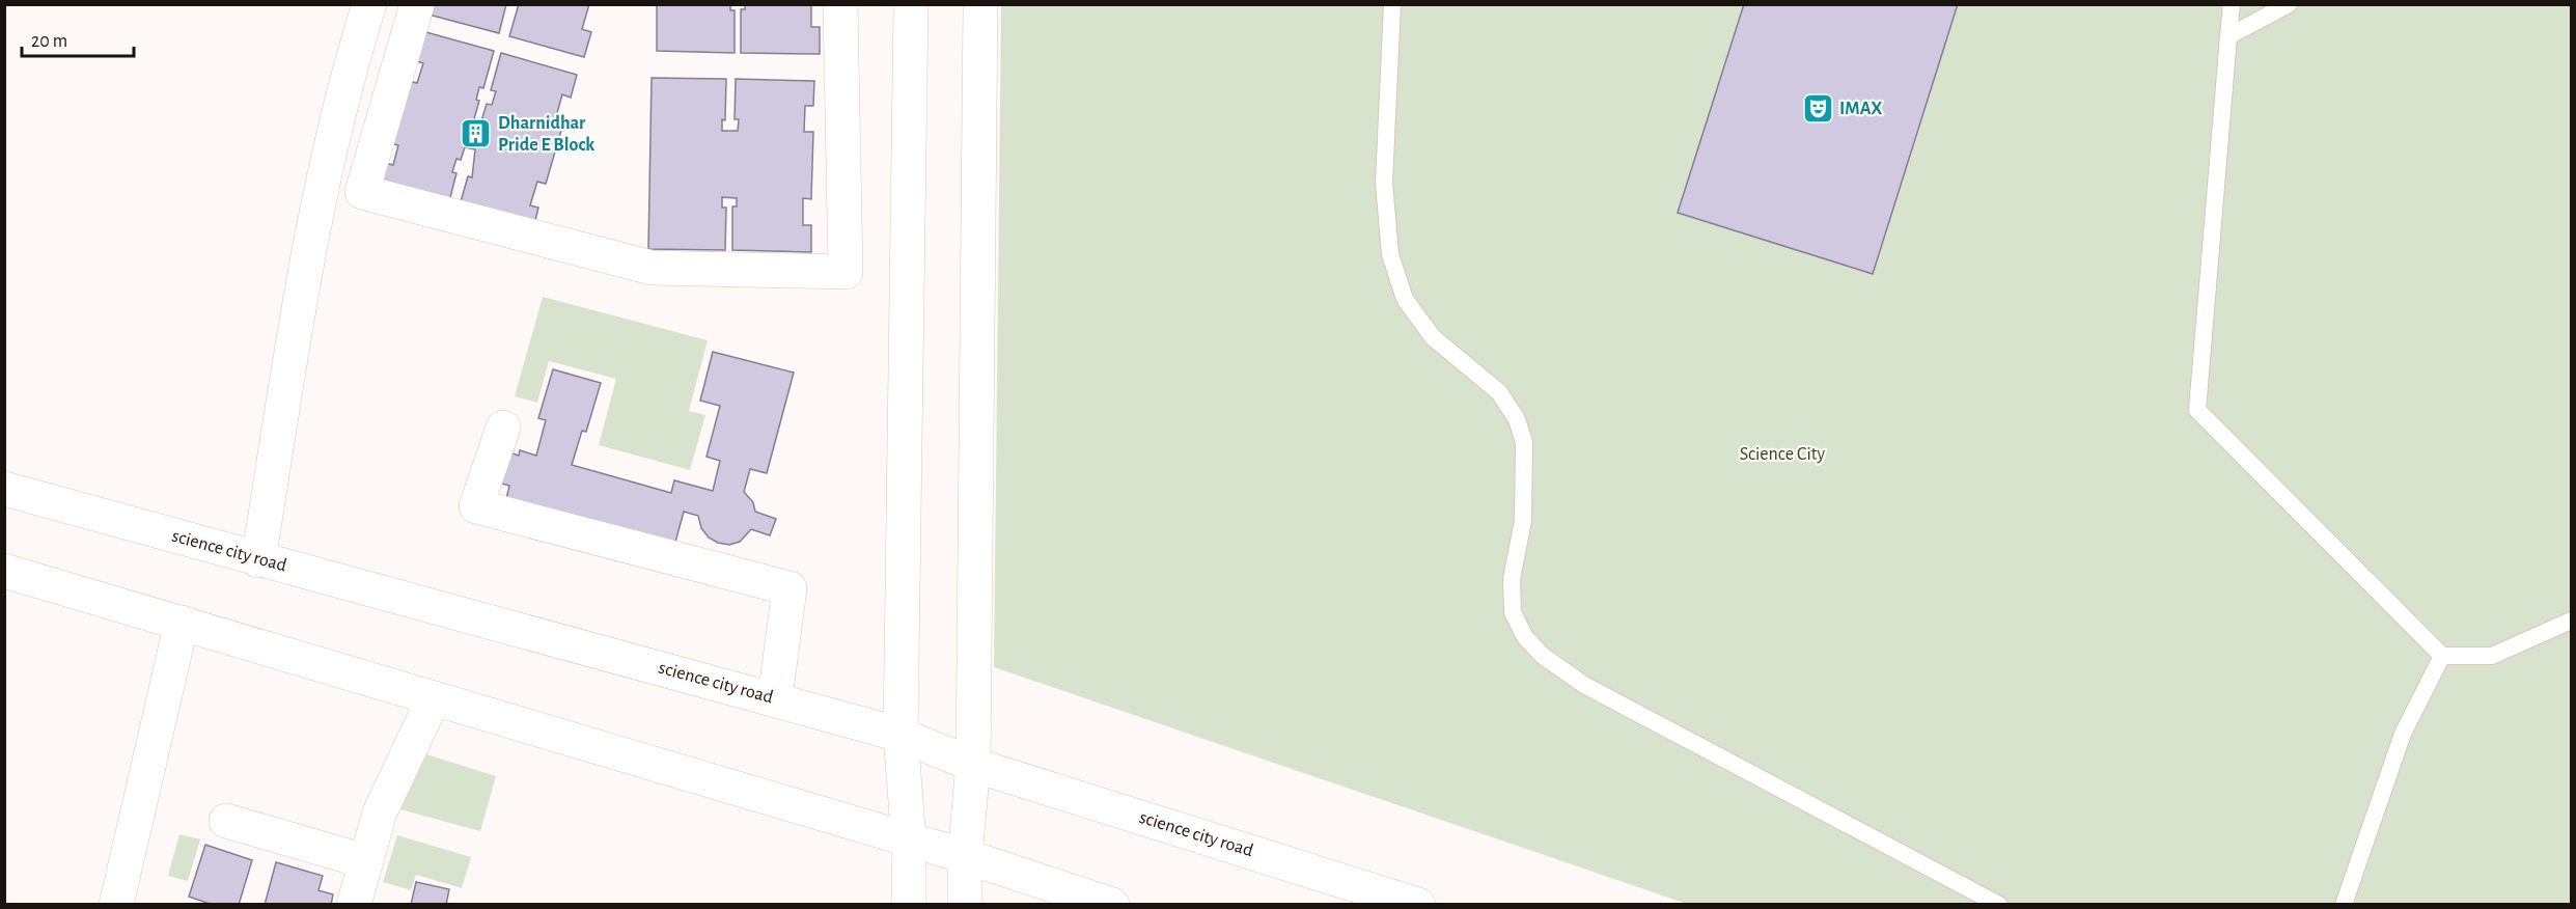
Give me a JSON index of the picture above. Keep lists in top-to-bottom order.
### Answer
{
  "streets": {
    "street": ["science city road"]
  },
  "parks": ["Science City"],
  "places": {
    "theatre": ["IMAX"],
    "building": ["Dharnidhar Pride E Block"]
  },
  "scale_bar": "20 m"
}
